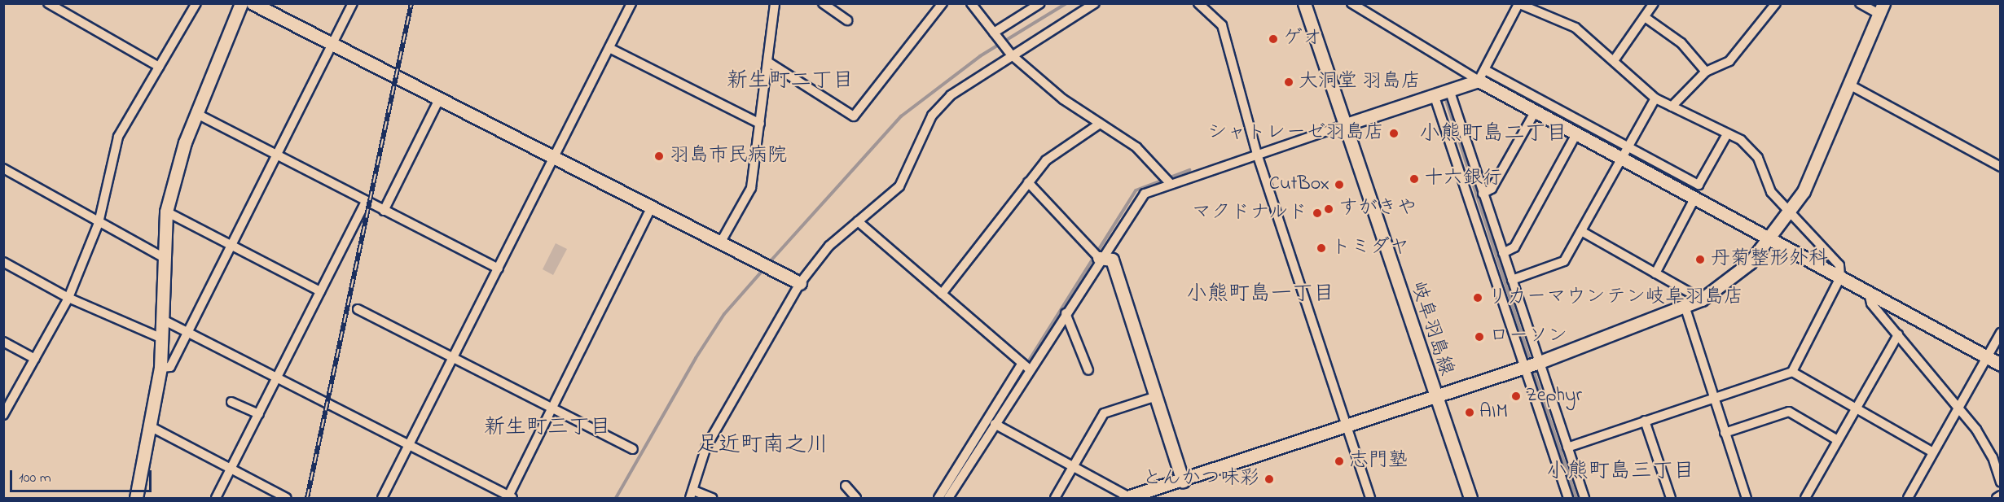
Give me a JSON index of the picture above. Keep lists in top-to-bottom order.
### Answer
{
  "streets": {
    "street": ["岐阜羽島線"]
  },
  "districts": [
    "新生町二丁目",
    "小熊町島二丁目",
    "小熊町島一丁目",
    "新生町三丁目",
    "足近町南之川",
    "小熊町島三丁目"
  ],
  "places": [
    "ゲオ",
    "大洞堂 羽島店",
    "シャトレーゼ羽島店",
    "羽島市民病院",
    "十六銀行",
    "CutBox",
    "すがきや",
    "マクドナルド",
    "トミダヤ",
    "丹菊整形外科",
    "リカーマウンテン岐阜羽島店",
    "ローソン",
    "Zephyr",
    "AIM",
    "志門塾",
    "とんかつ味彩"
  ],
  "scale_bar": "100 m"
}
